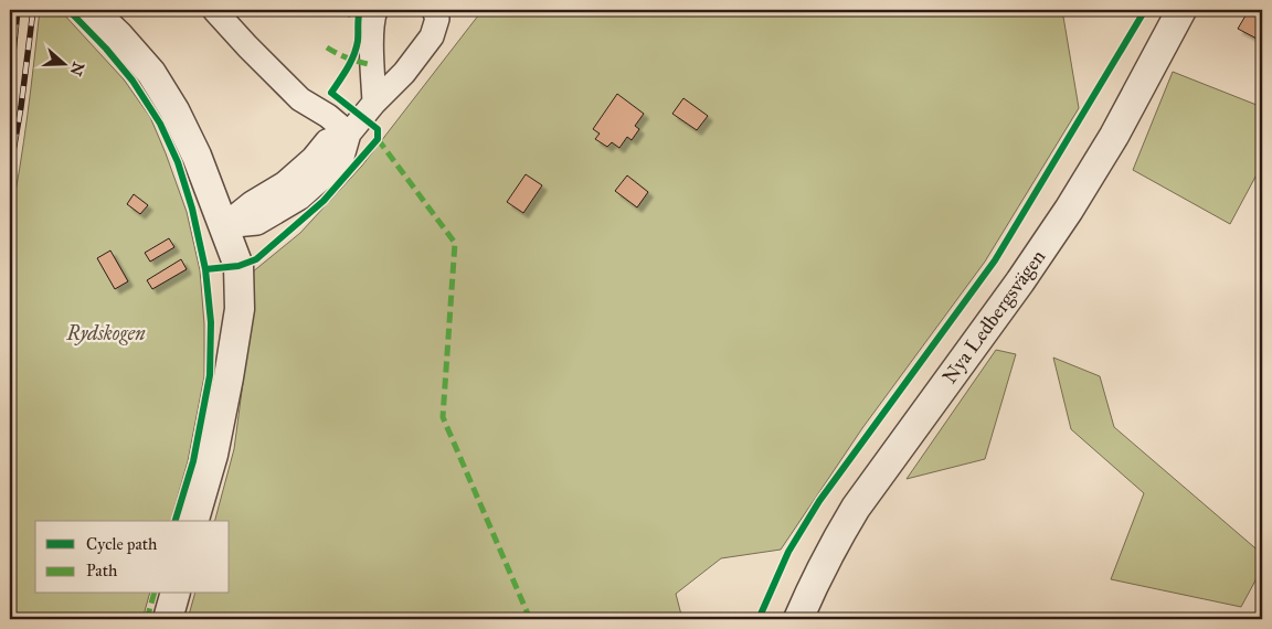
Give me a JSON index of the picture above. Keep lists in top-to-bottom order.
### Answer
{
  "streets": {
    "street": ["Nya Ledbergsvägen"]
  },
  "parks": ["Rydskogen"],
  "legend": ["Cycle path", "Path"],
  "north": "right"
}
